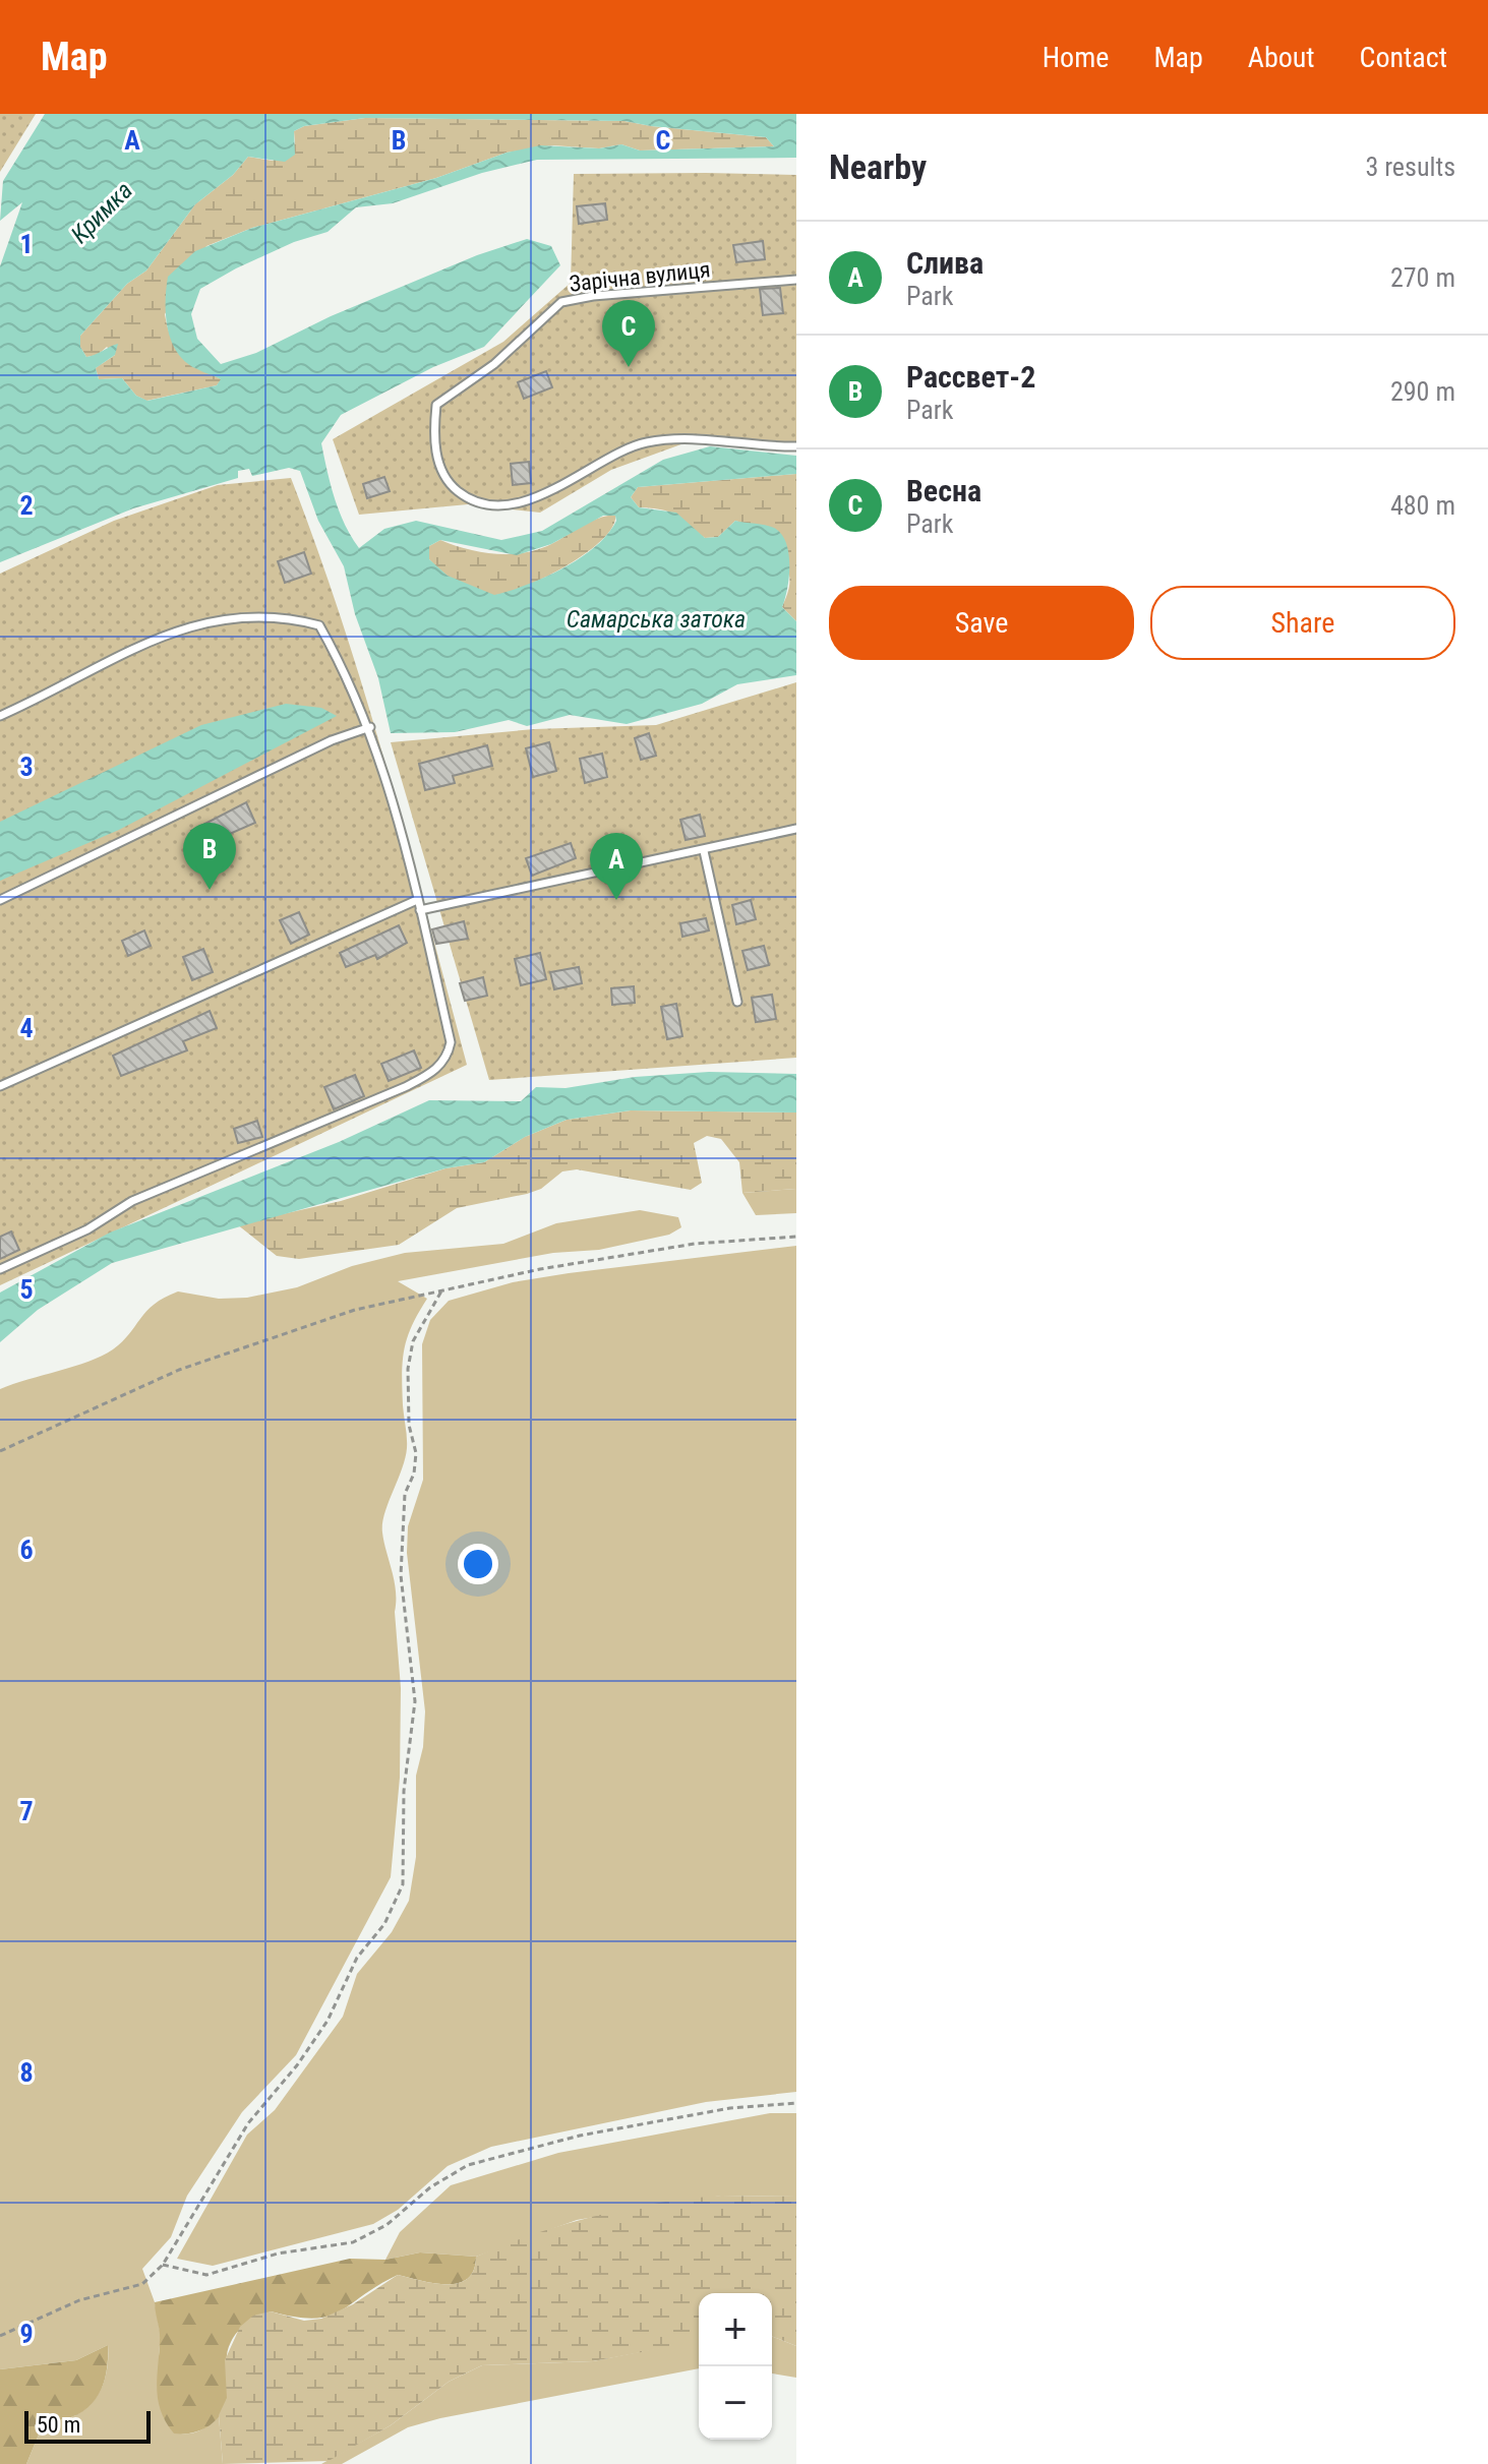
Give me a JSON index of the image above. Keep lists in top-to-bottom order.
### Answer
{
  "streets": {
    "lane": ["Зарічна вулиця"]
  },
  "water": ["Кримка", "Самарська затока"],
  "scale_bar": "50 m",
  "page": {
    "header": "Map",
    "nav": [
      "Home",
      "Map",
      "About",
      "Contact"
    ],
    "heading": ["Nearby", "3 results"],
    "list": [
      {
        "mark": "A",
        "name": "Слива",
        "note": "Park",
        "value": "270 m"
      },
      {
        "mark": "B",
        "name": "Рассвет-2",
        "note": "Park",
        "value": "290 m"
      },
      {
        "mark": "C",
        "name": "Весна",
        "note": "Park",
        "value": "480 m"
      }
    ],
    "pins": ["C", "B", "A"],
    "buttons": ["Save", "Share"],
    "map_buttons": ["+", "−"],
    "scale": "50 m"
  },
  "grid": {
    "columns": ["A", "B", "C"],
    "rows": [
      "1",
      "2",
      "3",
      "4",
      "5",
      "6",
      "7",
      "8",
      "9"
    ]
  }
}
